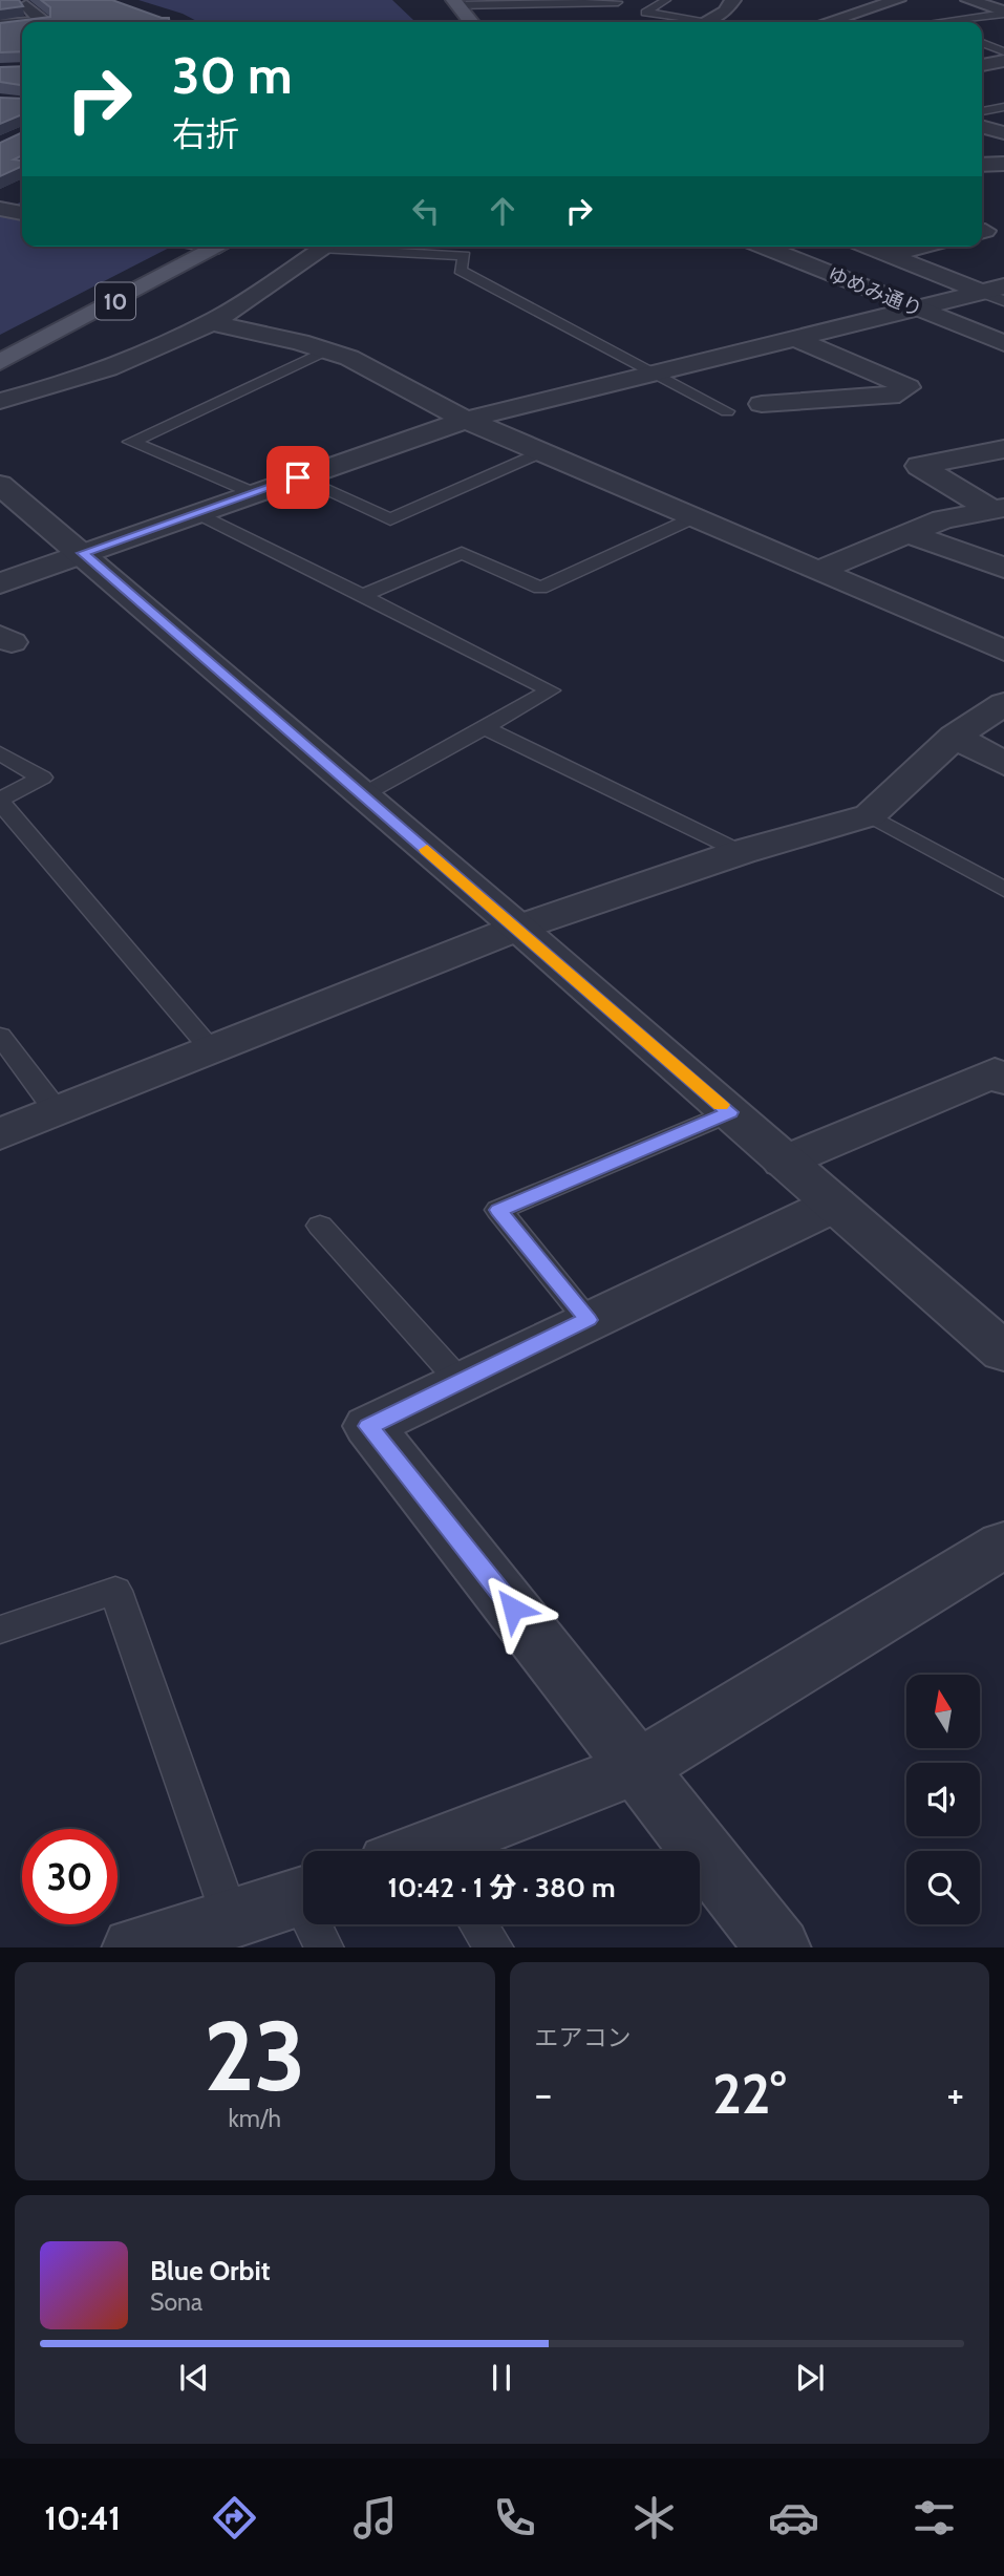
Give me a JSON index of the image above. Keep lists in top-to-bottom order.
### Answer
{
  "streets": {
    "main road": ["10"],
    "street": ["ゆめみ通り"]
  },
  "north": "top",
  "page": {
    "turn": ["30 m", "右折"],
    "limit": "30",
    "trip": "10:42 · 1 分 · 380 m",
    "tile": [
      ["23", "km/h"],
      "エアコン"
    ],
    "heat": ["−", "22°", "+"],
    "song": ["Blue Orbit", "Sona"],
    "tabs": "10:41"
  }
}
